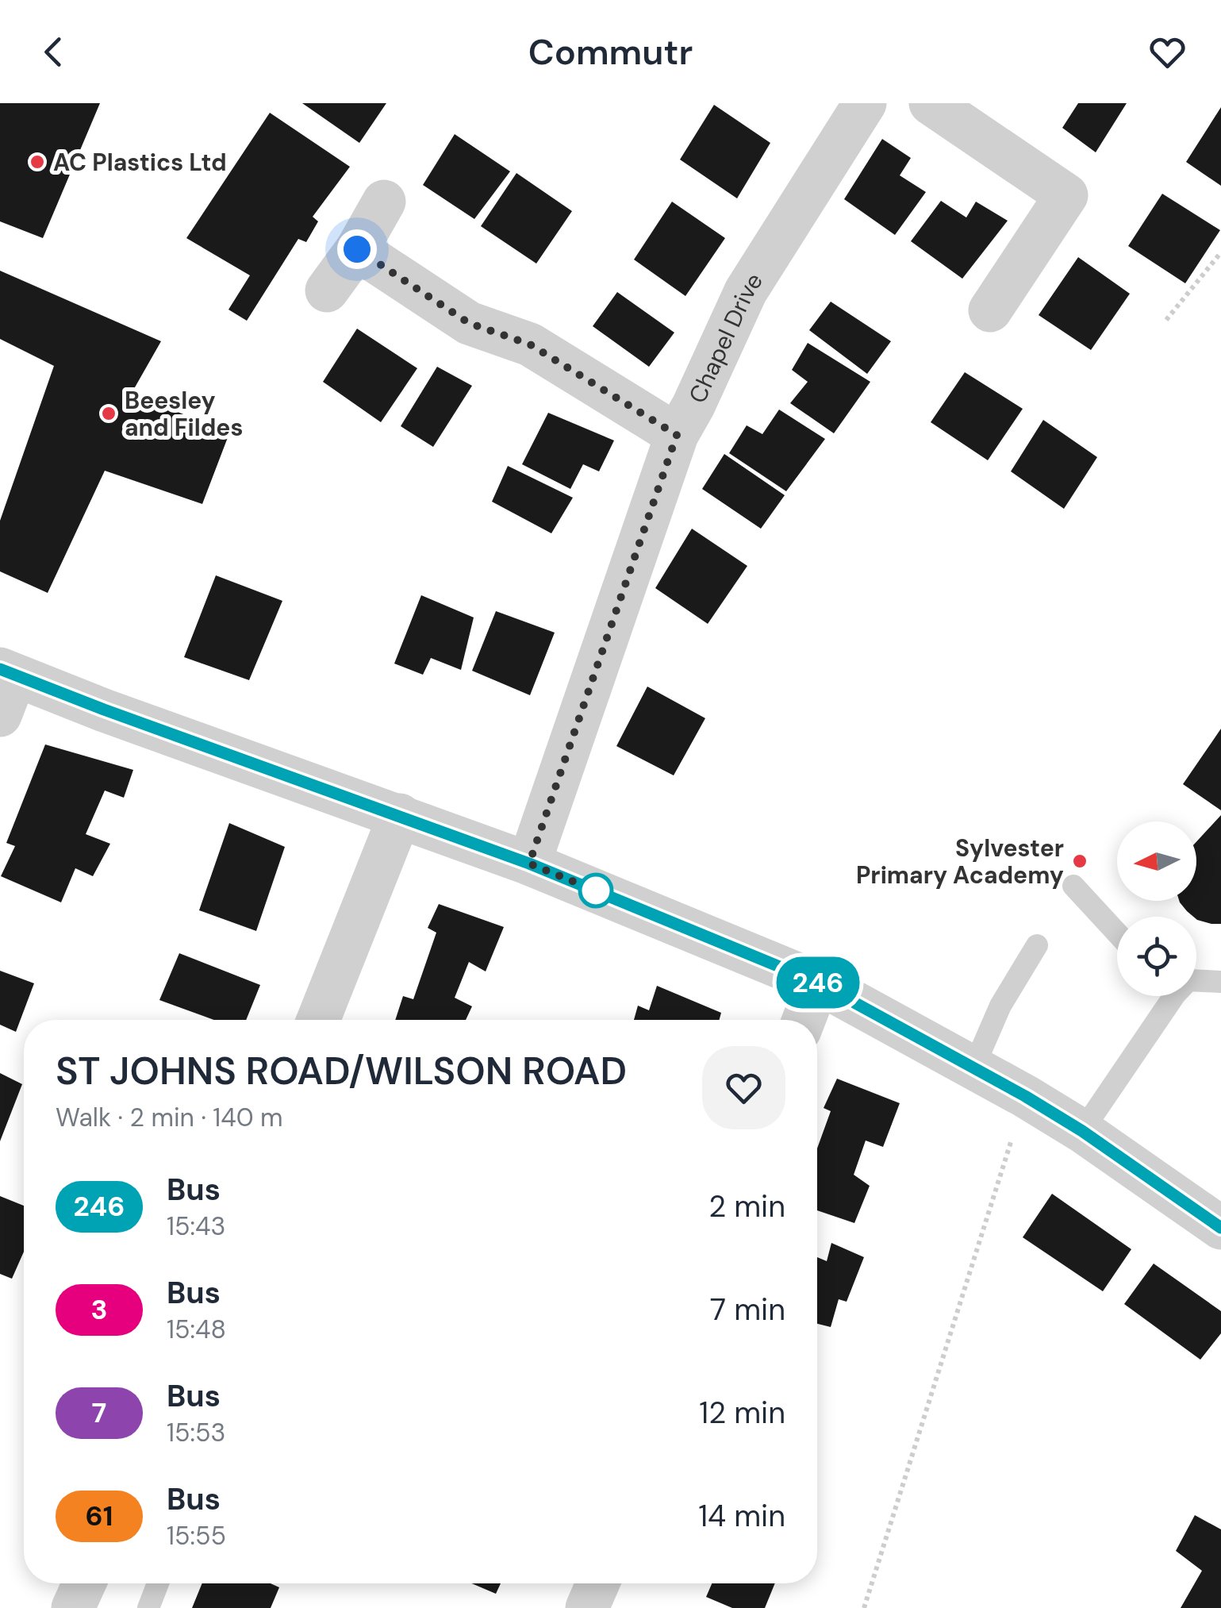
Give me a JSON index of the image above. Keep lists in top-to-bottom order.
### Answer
{
  "streets": {
    "street": ["Chapel Drive"]
  },
  "places": ["AC Plastics Ltd", "Beesley and Fildes", "Sylvester Primary Academy"],
  "lines": ["bus line 246"],
  "north": "left",
  "page": {
    "header": "Commutr",
    "on_map": "246",
    "heading": ["ST JOHNS ROAD/WILSON ROAD", "Walk · 2 min · 140 m"],
    "list": [
      {
        "mark": "246",
        "name": "Bus",
        "note": "15:43",
        "value": "2 min"
      },
      {
        "mark": "3",
        "name": "Bus",
        "note": "15:48",
        "value": "7 min"
      },
      {
        "mark": "7",
        "name": "Bus",
        "note": "15:53",
        "value": "12 min"
      },
      {
        "mark": "61",
        "name": "Bus",
        "note": "15:55",
        "value": "14 min"
      }
    ]
  }
}
